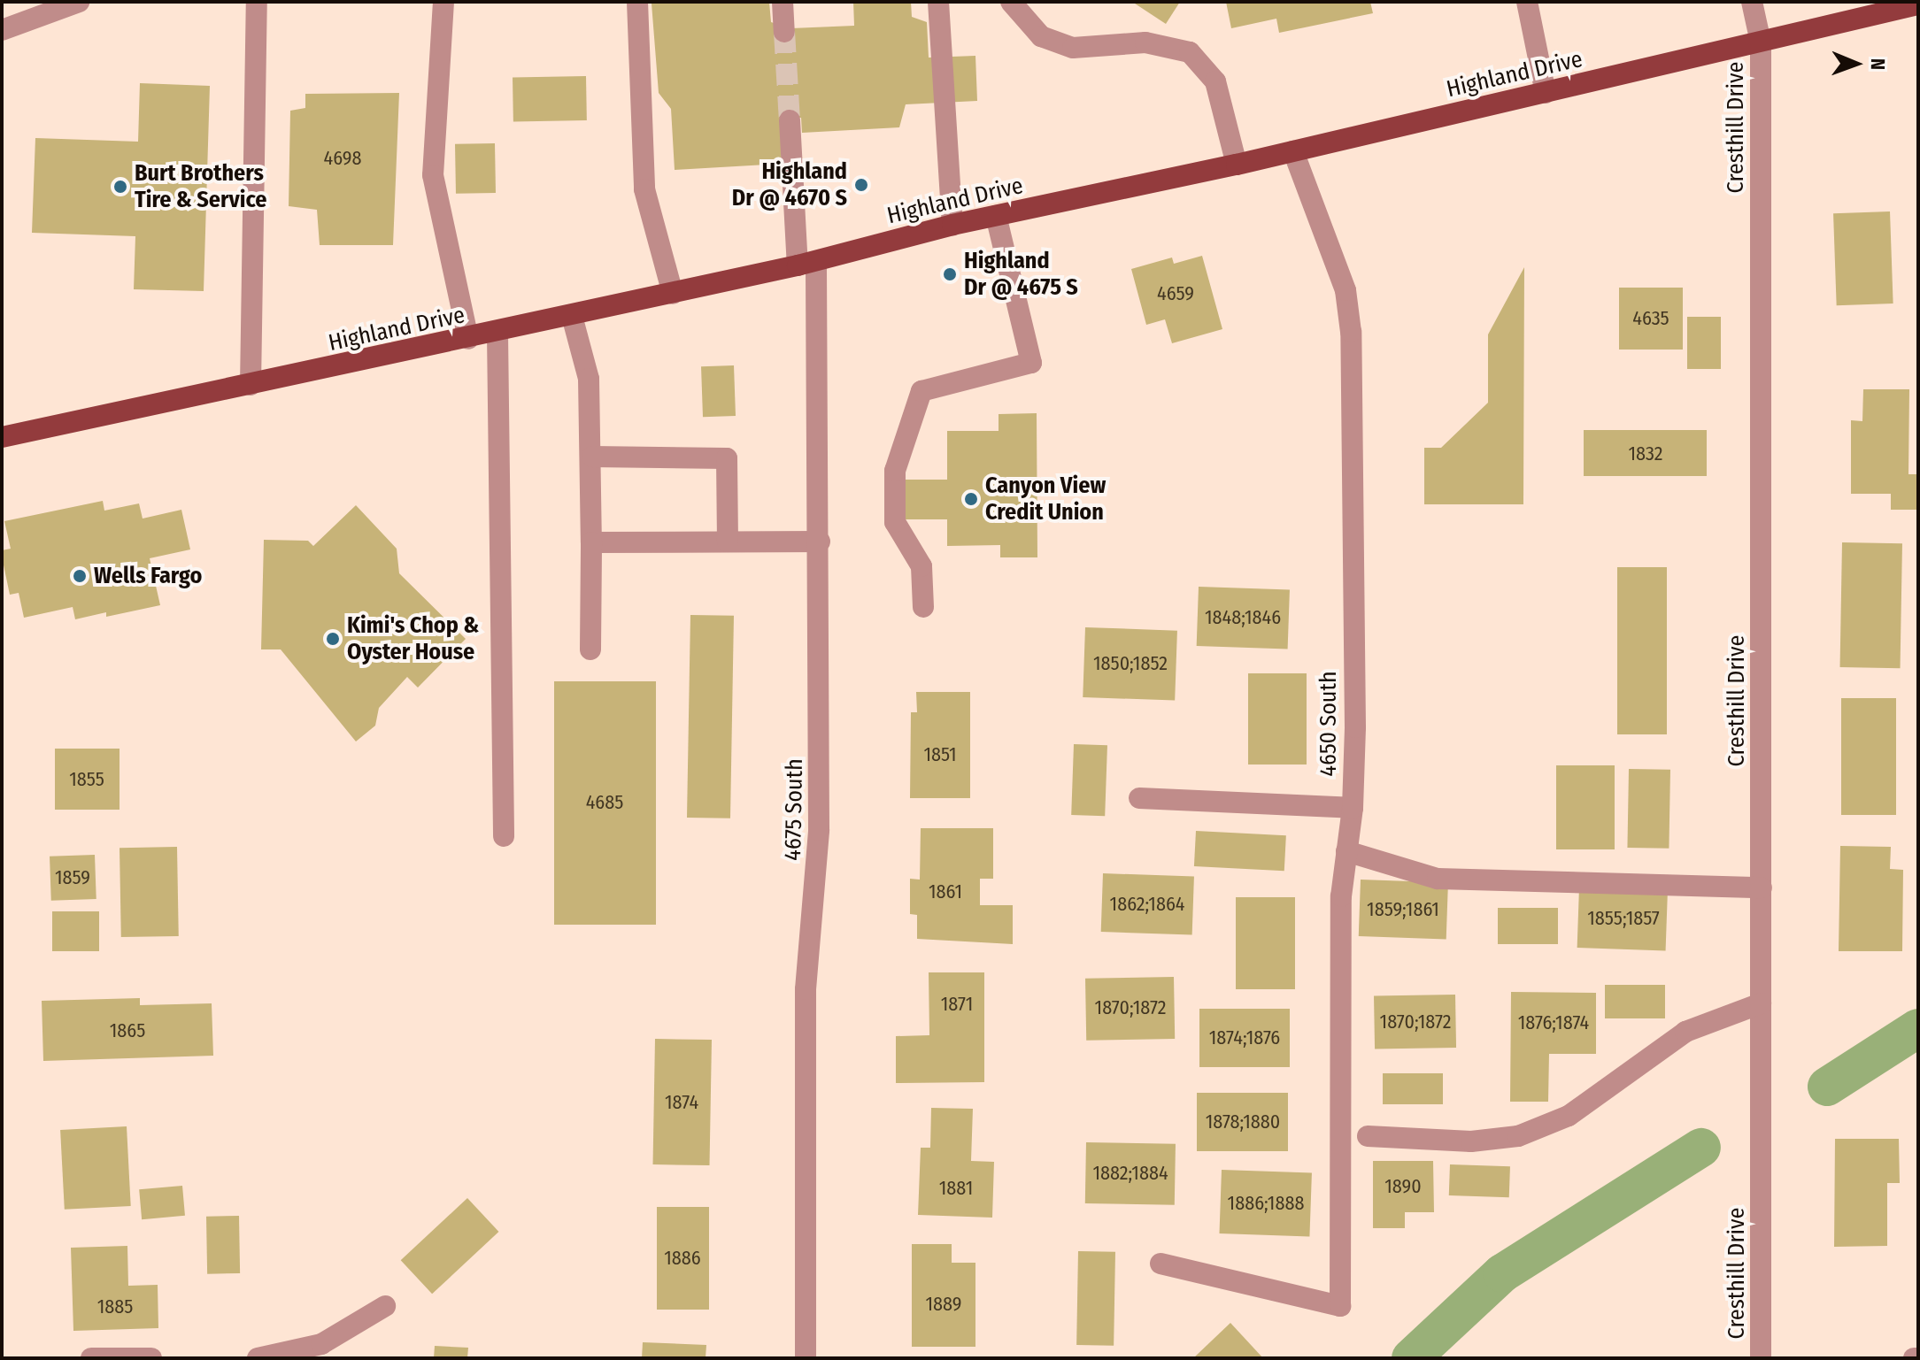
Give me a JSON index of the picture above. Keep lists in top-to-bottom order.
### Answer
{
  "streets": {
    "main road": ["Highland Drive"],
    "street": ["Cresthill Drive", "4650 South", "4675 South"]
  },
  "crossings": [
    ["Highland Drive", "Cresthill Drive"],
    ["Highland Drive", "4650 South"],
    ["Highland Drive", "4675 South"]
  ],
  "places": [
    "Highland Dr @ 4670 S",
    "Burt Brothers Tire & Service",
    "Highland Dr @ 4675 S",
    "Canyon View Credit Union",
    "Wells Fargo",
    "Kimi's Chop & Oyster House"
  ],
  "house_numbers": [
    "4698",
    "4659",
    "4635",
    "1832",
    "1848;1846",
    "1850;1852",
    "1851",
    "1855",
    "4685",
    "1859",
    "1861",
    "1862;1864",
    "1859;1861",
    "1855;1857",
    "1871",
    "1870;1872",
    "1870;1872",
    "1876;1874",
    "1865",
    "1874;1876",
    "1874",
    "1878;1880",
    "1882;1884",
    "1890",
    "1881",
    "1886;1888",
    "1886",
    "1889",
    "1885"
  ],
  "north": "right"
}
